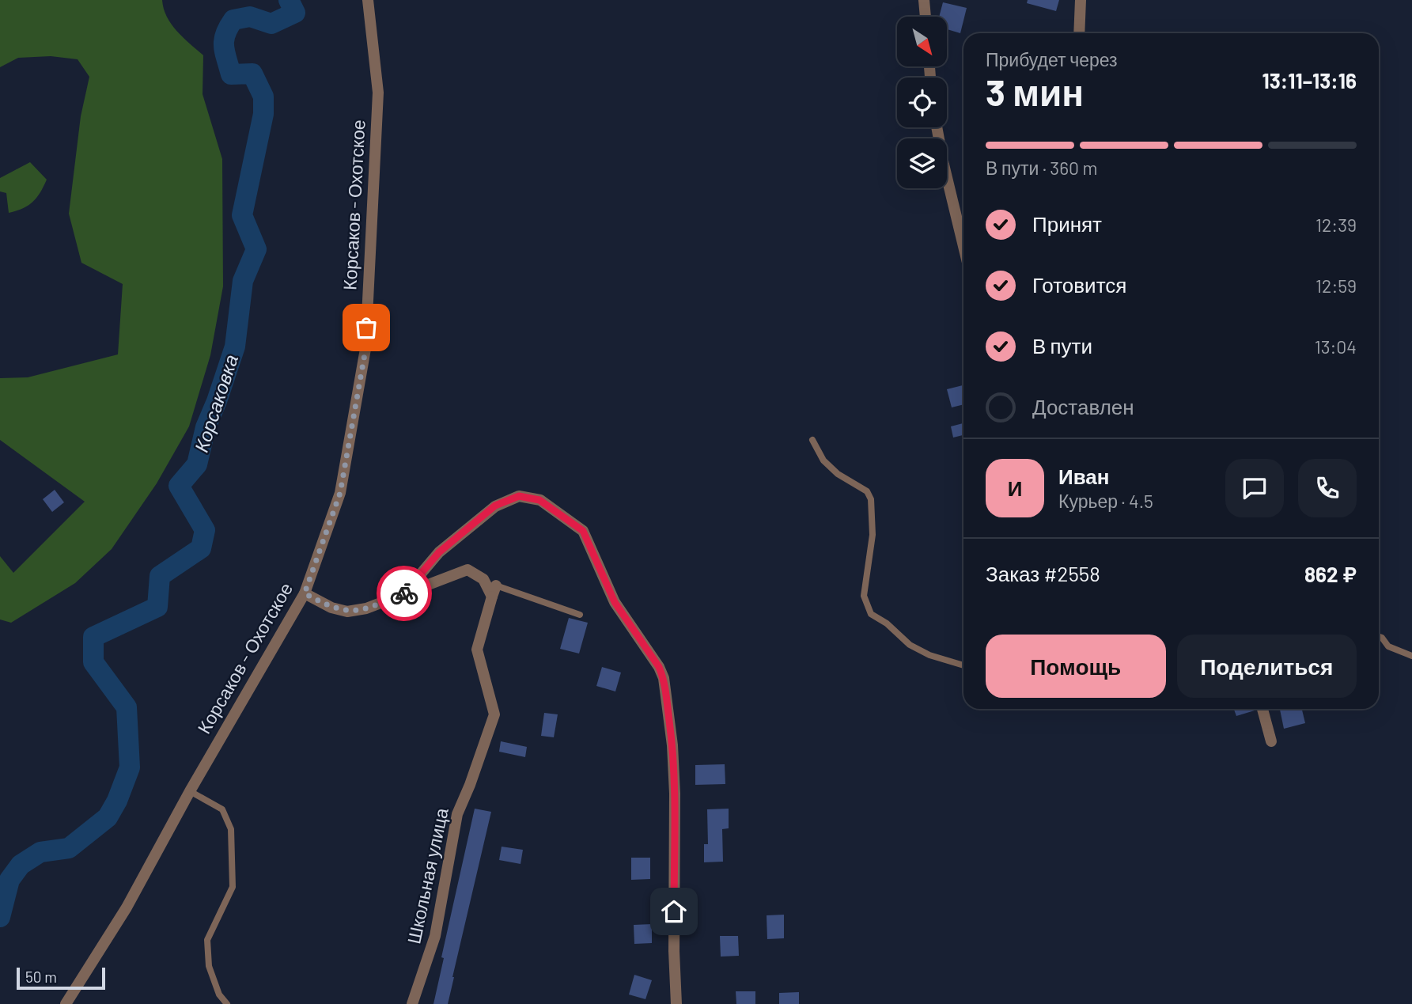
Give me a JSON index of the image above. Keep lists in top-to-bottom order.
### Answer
{
  "streets": {
    "street": ["Корсаков - Охотское", "Школьная улица"]
  },
  "water": ["Корсаковка"],
  "scale_bar": "50 m",
  "north": "bottom right",
  "page": {
    "heading": ["3 мин", "Прибудет через", "13:11–13:16"],
    "panel": [
      "Иван",
      "Курьер · 4.5",
      "Заказ #2558",
      "862 ₽"
    ],
    "bar": "В пути · 360 m",
    "list": [
      ["Принят", "12:39"],
      ["Готовится", "12:59"],
      ["В пути", "13:04"],
      "Доставлен"
    ],
    "round": "И",
    "buttons": ["Помощь", "Поделиться"],
    "scale": "50 m"
  }
}
